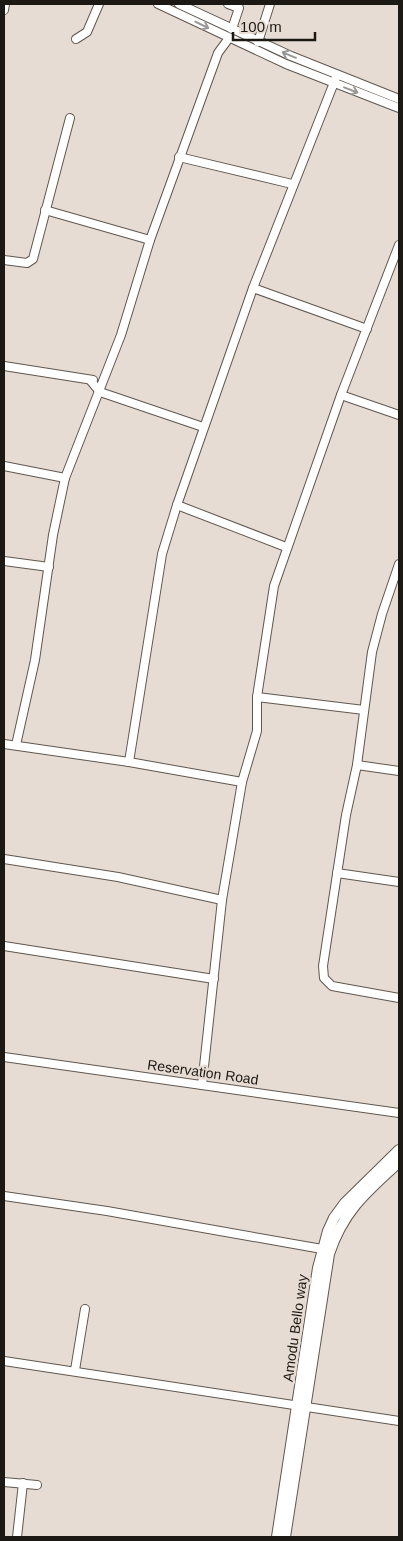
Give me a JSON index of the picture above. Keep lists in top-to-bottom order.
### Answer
{
  "streets": {
    "main road": ["Amodu Bello way"],
    "street": ["Reservation Road"]
  },
  "scale_bar": "100 m"
}
